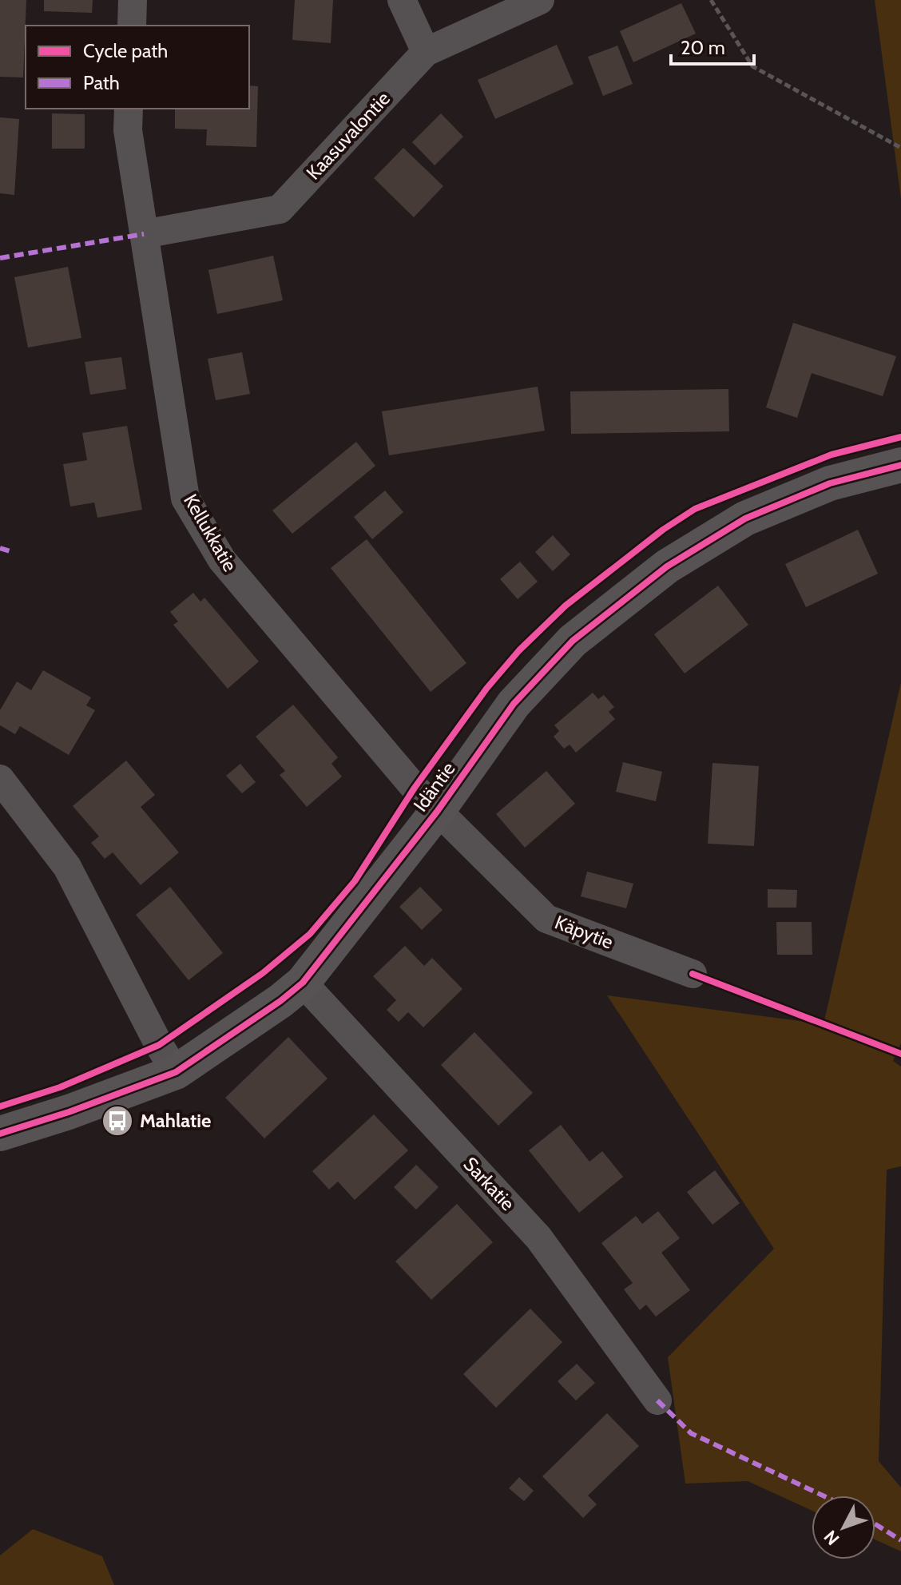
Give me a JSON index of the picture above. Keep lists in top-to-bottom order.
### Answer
{
  "streets": {
    "street": [
      "Kaasuvalontie",
      "Kellukkatie",
      "Idäntie",
      "Käpytie",
      "Sarkatie"
    ]
  },
  "crossings": [
    ["Kaasuvalontie", "Kellukkatie"],
    ["Kellukkatie", "Idäntie"],
    ["Kellukkatie", "Käpytie"],
    ["Idäntie", "Käpytie"],
    ["Idäntie", "Sarkatie"]
  ],
  "places": {
    "bus stop": ["Mahlatie"]
  },
  "legend": ["Cycle path", "Path"],
  "scale_bar": "20 m",
  "north": "bottom left"
}
